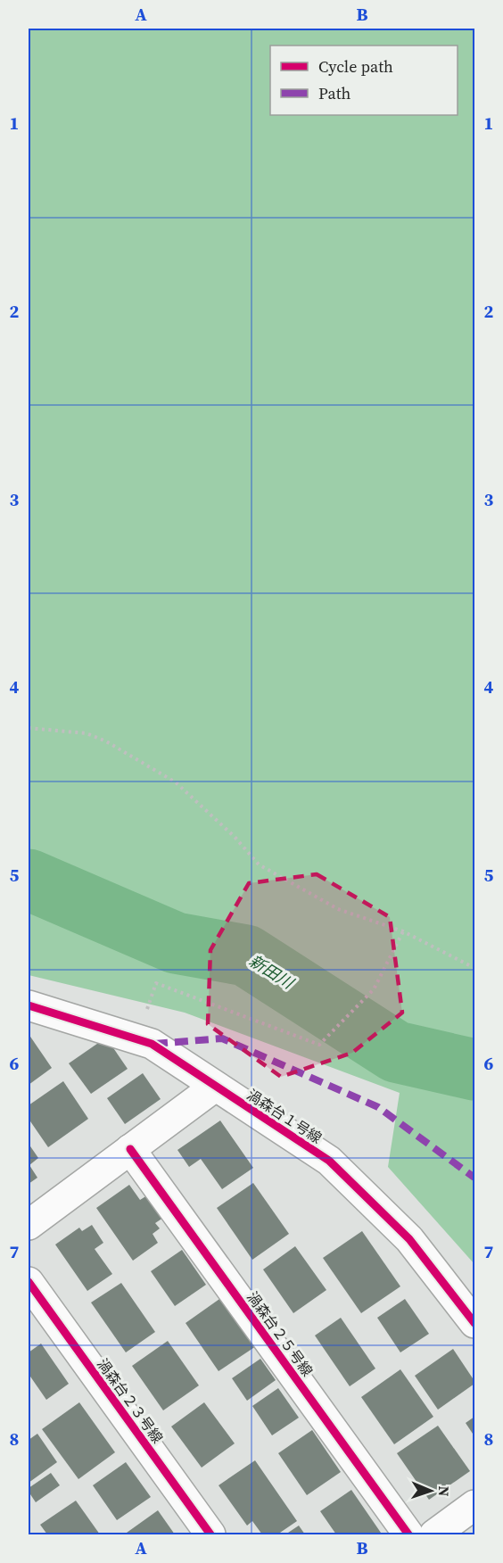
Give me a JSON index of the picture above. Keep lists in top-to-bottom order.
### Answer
{
  "streets": {
    "street": ["渦森台１号線", "渦森台２５号線", "渦森台２３号線"]
  },
  "water": ["新田川"],
  "legend": ["Cycle path", "Path"],
  "north": "right",
  "grid": {
    "columns": ["A", "B"],
    "rows": [
      "1",
      "2",
      "3",
      "4",
      "5",
      "6",
      "7",
      "8"
    ]
  }
}
